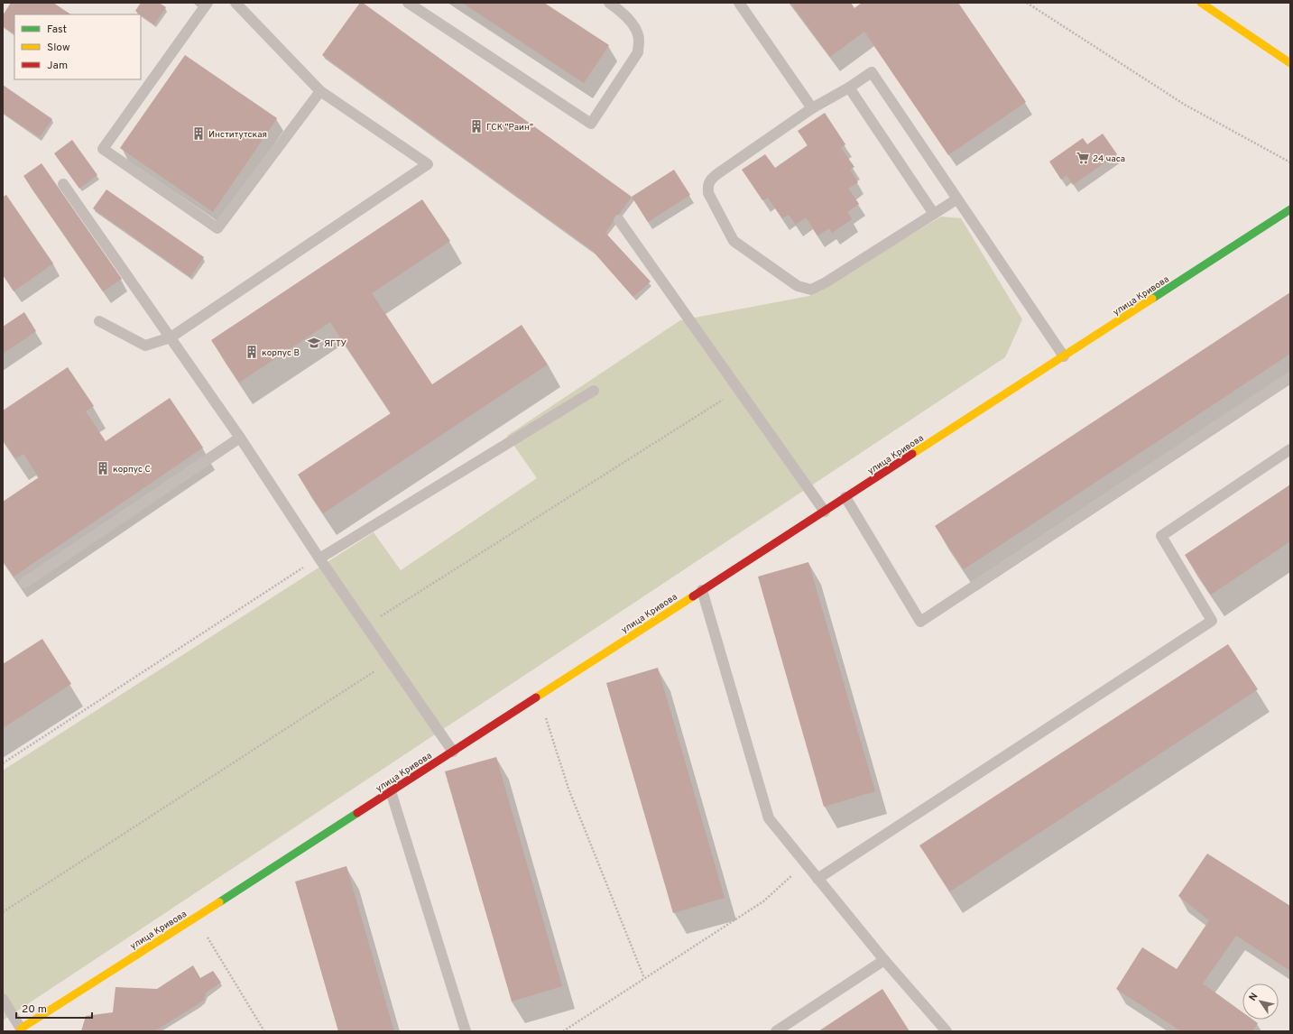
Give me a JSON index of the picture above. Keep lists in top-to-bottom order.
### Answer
{
  "streets": {
    "street": ["улица Кривова"]
  },
  "places": {
    "building": [
      "ГСК \"Раин\"",
      "Институтская",
      "корпус В",
      "корпус С"
    ],
    "supermarket": ["24 часа"],
    "school or university": ["ЯГТУ"]
  },
  "legend": ["Fast", "Slow", "Jam"],
  "scale_bar": "20 m",
  "north": "top left"
}
